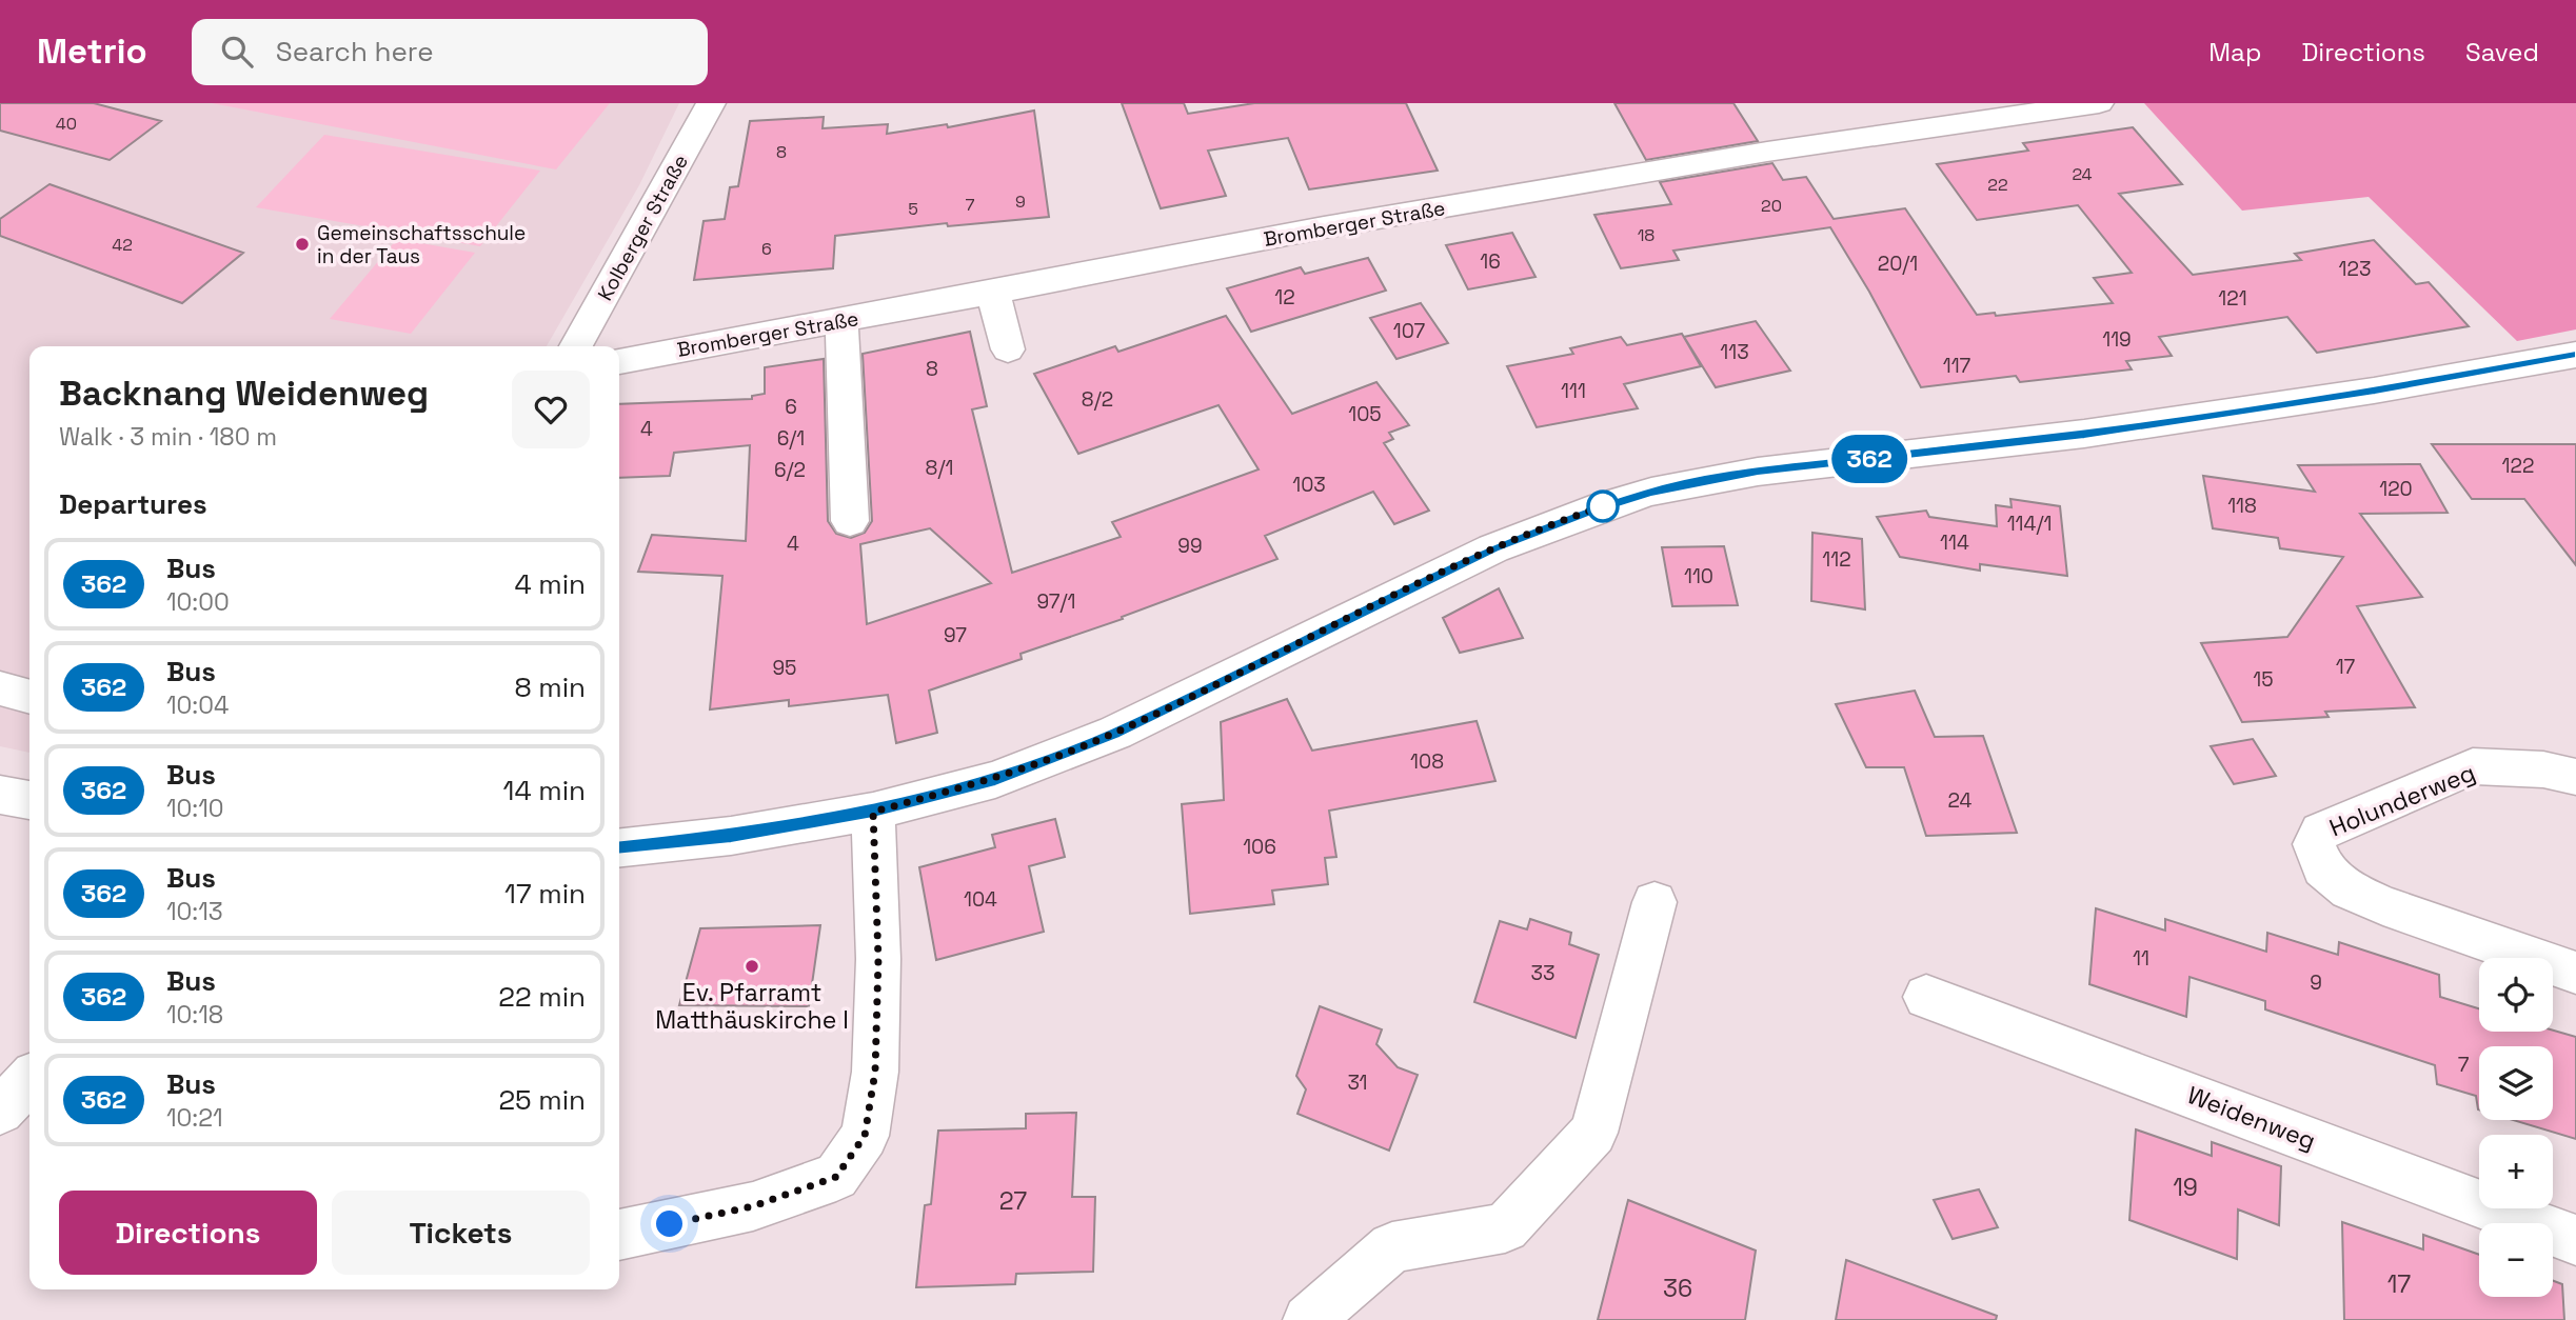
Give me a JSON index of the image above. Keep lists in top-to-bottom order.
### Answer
{
  "streets": {
    "street": [
      "Bromberger Straße",
      "Kolberger Straße",
      "Holunderweg",
      "Weidenweg"
    ]
  },
  "places": ["Gemeinschaftsschule in der Taus", "Ev. Pfarramt Matthäuskirche I"],
  "lines": ["bus line 362"],
  "house_numbers": [
    "40",
    "8",
    "24",
    "22",
    "9",
    "7",
    "20",
    "5",
    "18",
    "42",
    "6",
    "16",
    "20/1",
    "123",
    "12",
    "121",
    "107",
    "119",
    "113",
    "117",
    "8",
    "111",
    "8/2",
    "6",
    "105",
    "4",
    "6/1",
    "122",
    "8/1",
    "6/2",
    "103",
    "120",
    "118",
    "114/1",
    "114",
    "4",
    "99",
    "112",
    "110",
    "97/1",
    "97",
    "17",
    "95",
    "15",
    "108",
    "24",
    "106",
    "104",
    "11",
    "33",
    "9",
    "7",
    "31",
    "19",
    "27",
    "17",
    "36"
  ],
  "page": {
    "header": "Metrio",
    "search": "Search here",
    "nav": ["Map", "Directions", "Saved"],
    "on_map": "362",
    "heading": [
      ["Backnang Weidenweg", "Walk · 3 min · 180 m"],
      "Departures"
    ],
    "list": [
      {
        "mark": "362",
        "name": "Bus",
        "note": "10:00",
        "value": "4 min"
      },
      {
        "mark": "362",
        "name": "Bus",
        "note": "10:04",
        "value": "8 min"
      },
      {
        "mark": "362",
        "name": "Bus",
        "note": "10:10",
        "value": "14 min"
      },
      {
        "mark": "362",
        "name": "Bus",
        "note": "10:13",
        "value": "17 min"
      },
      {
        "mark": "362",
        "name": "Bus",
        "note": "10:18",
        "value": "22 min"
      },
      {
        "mark": "362",
        "name": "Bus",
        "note": "10:21",
        "value": "25 min"
      }
    ],
    "map_buttons": ["+", "−"],
    "buttons": ["Directions", "Tickets"]
  }
}
